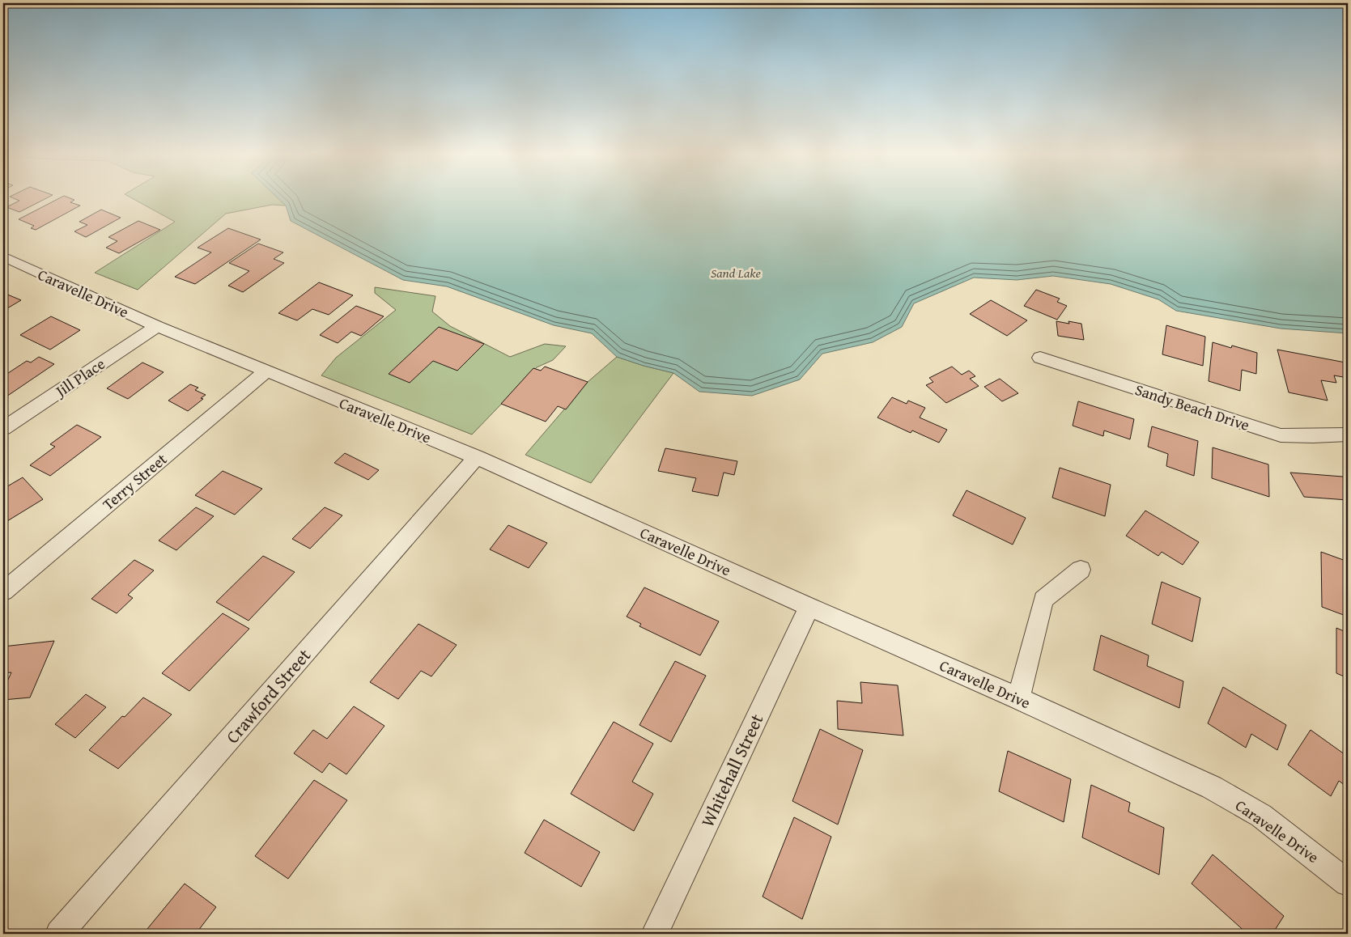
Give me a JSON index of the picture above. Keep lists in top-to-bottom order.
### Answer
{
  "streets": {
    "street": [
      "Caravelle Drive",
      "Jill Place",
      "Sandy Beach Drive",
      "Terry Street",
      "Crawford Street",
      "Whitehall Street"
    ]
  },
  "crossings": [
    ["Caravelle Drive", "Jill Place"],
    ["Caravelle Drive", "Terry Street"],
    ["Caravelle Drive", "Crawford Street"],
    ["Caravelle Drive", "Whitehall Street"]
  ],
  "water": ["Sand Lake"]
}
